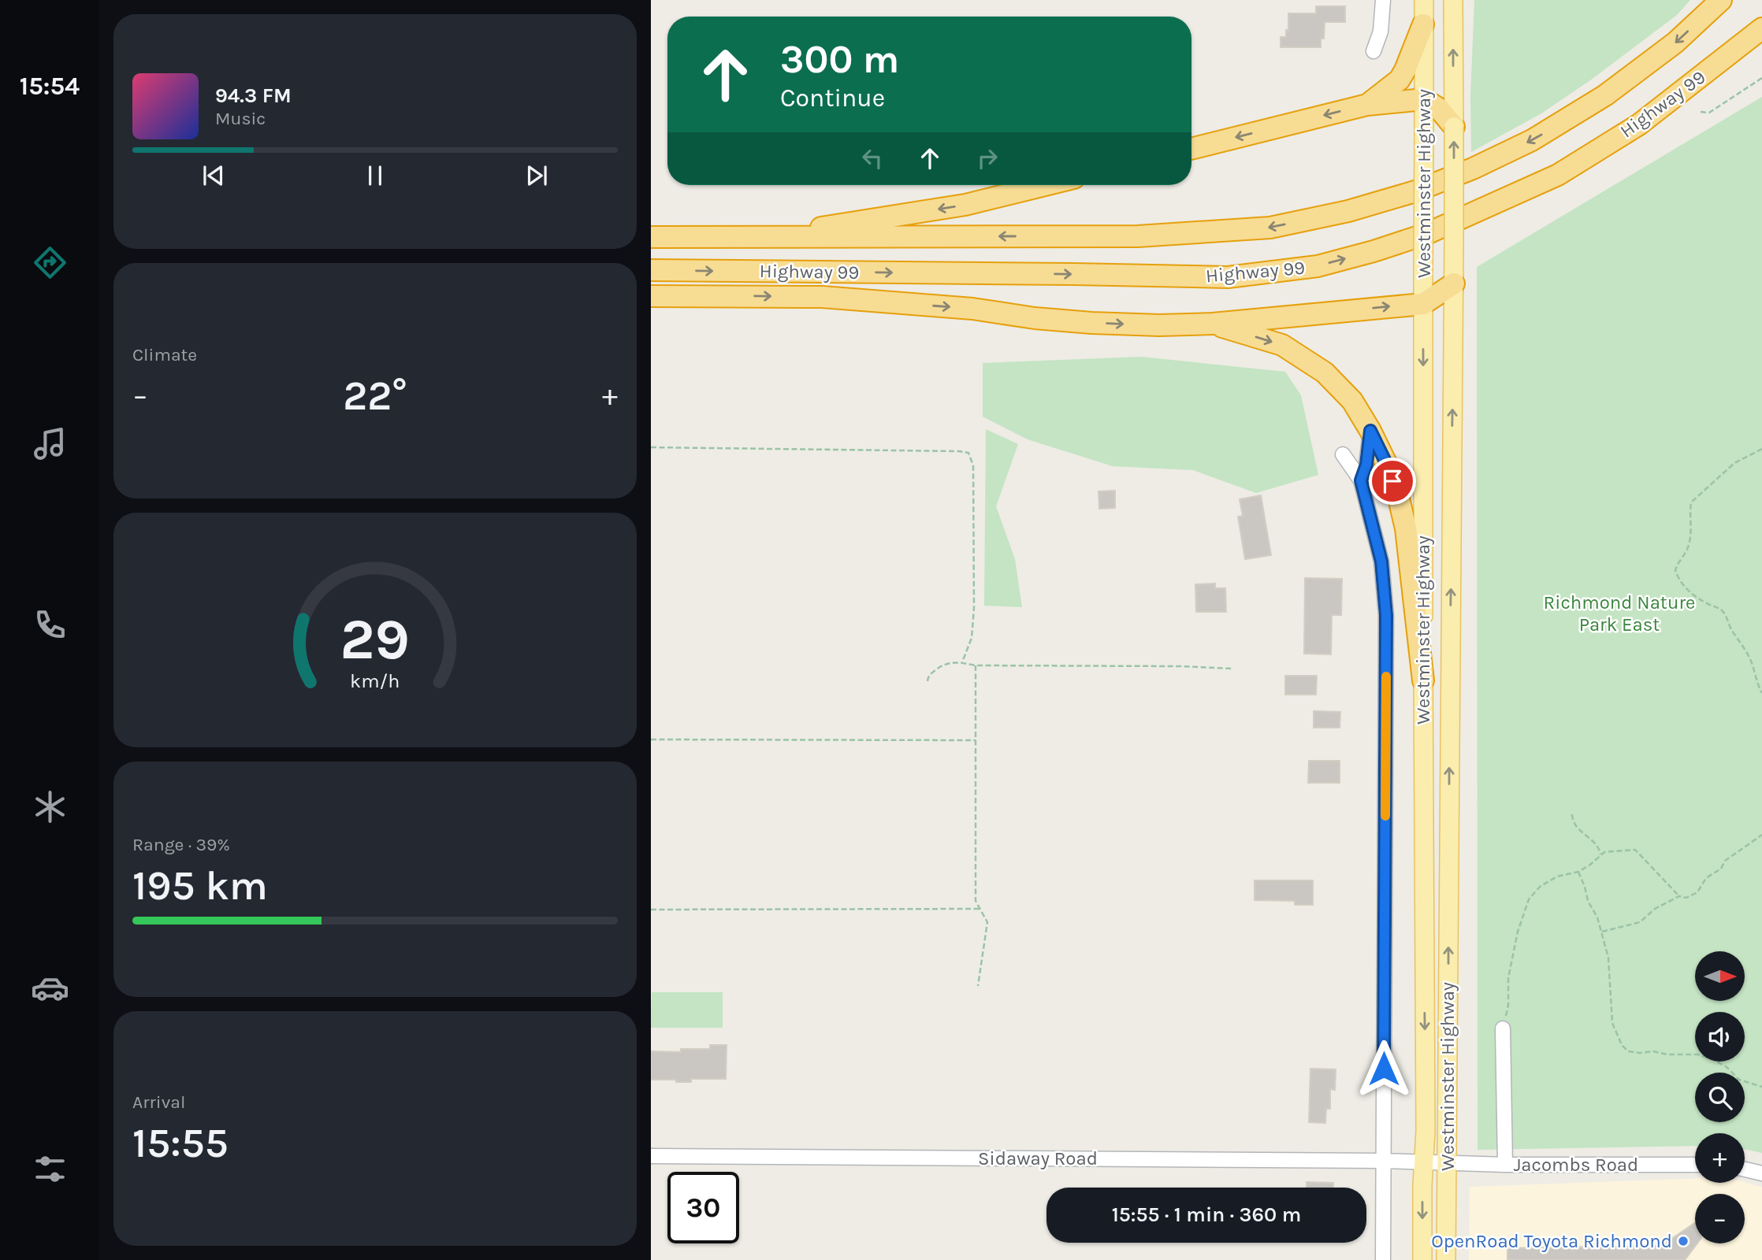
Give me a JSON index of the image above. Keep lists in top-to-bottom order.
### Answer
{
  "streets": {
    "highway": ["Highway 99"],
    "main road": ["Westminster Highway"],
    "street": ["Sidaway Road", "Jacombs Road"]
  },
  "crossings": [
    ["Westminster Highway", "Sidaway Road"],
    ["Westminster Highway", "Jacombs Road"],
    ["Sidaway Road", "Jacombs Road"]
  ],
  "parks": ["Richmond Nature Park East"],
  "places": ["OpenRoad Toyota Richmond"],
  "north": "right",
  "page": {
    "tabs": "15:54",
    "turn": ["300 m", "Continue"],
    "song": ["94.3 FM", "Music"],
    "tile": [
      "Climate",
      ["Range · 39%", "195 km"],
      ["Arrival", "15:55"]
    ],
    "heat": ["−", "22°", "+"],
    "map_buttons": ["+", "−"],
    "limit": "30",
    "trip": "15:55 · 1 min · 360 m",
    "gauge": ["29", "km/h"]
  }
}
